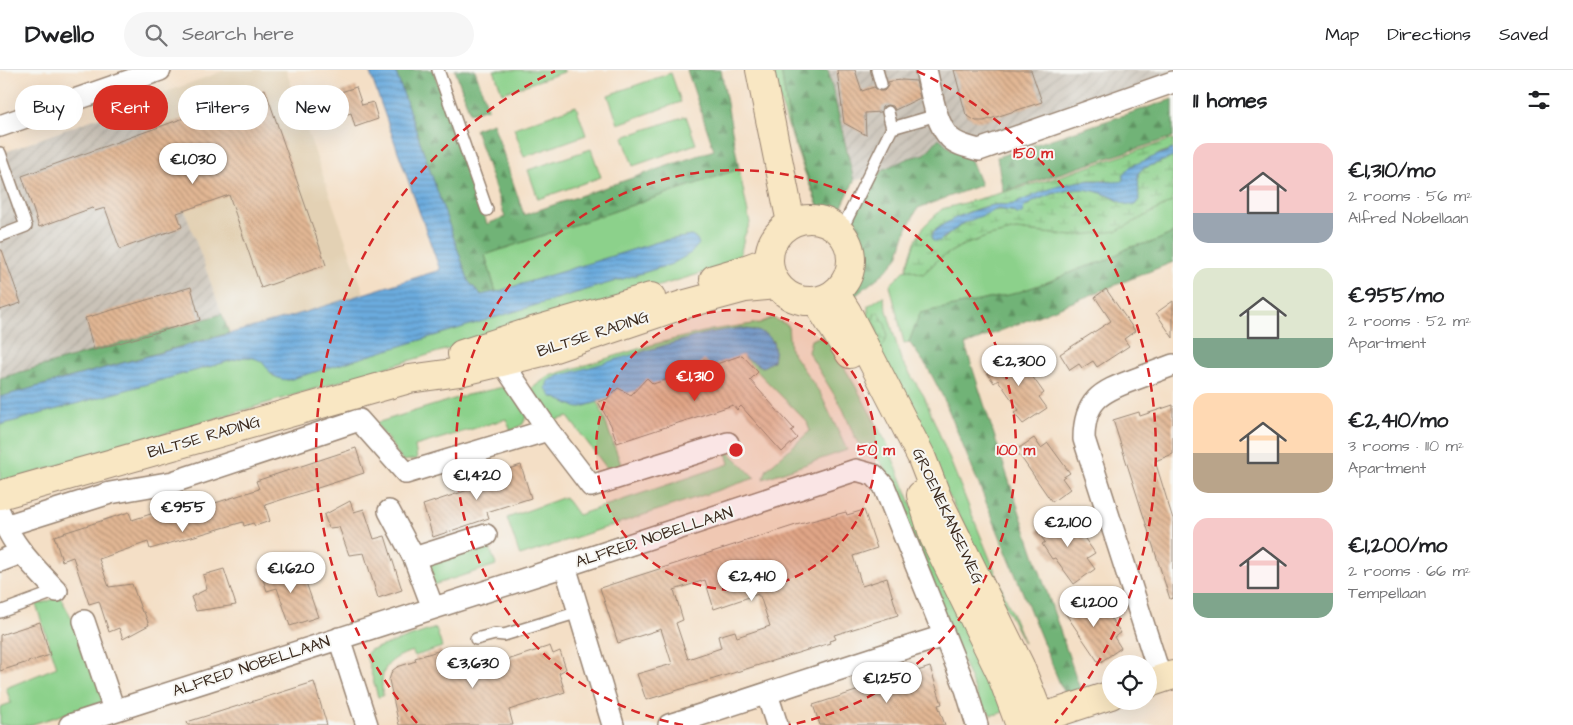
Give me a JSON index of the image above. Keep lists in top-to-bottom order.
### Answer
{
  "streets": {
    "main road": ["BILTSE RADING", "GROENEKANSEWEG"],
    "street": ["ALFRED NOBELLAAN"]
  },
  "crossings": [
    ["BILTSE RADING", "GROENEKANSEWEG"]
  ],
  "page": {
    "header": "Dwello",
    "search": "Search here",
    "nav": ["Map", "Directions", "Saved"],
    "heading": "11 homes",
    "chip": [
      "Buy",
      "Rent",
      "Filters",
      "New"
    ],
    "list": [
      {
        "name": "€1,310/mo",
        "note": "2 rooms · 56 m² · Alfred Nobellaan"
      },
      {
        "name": "€955/mo",
        "note": "2 rooms · 52 m² · Apartment"
      },
      {
        "name": "€2,410/mo",
        "note": "3 rooms · 110 m² · Apartment"
      },
      {
        "name": "€1,200/mo",
        "note": "2 rooms · 66 m² · Tempellaan"
      }
    ],
    "price": [
      "€1,030",
      "€2,300",
      "€1,310",
      "€1,420",
      "€955",
      "€2,100",
      "€1,620",
      "€2,410",
      "€1,200",
      "€3,630",
      "€1,250"
    ]
  },
  "rings": ["150 m", "50 m", "100 m"]
}
